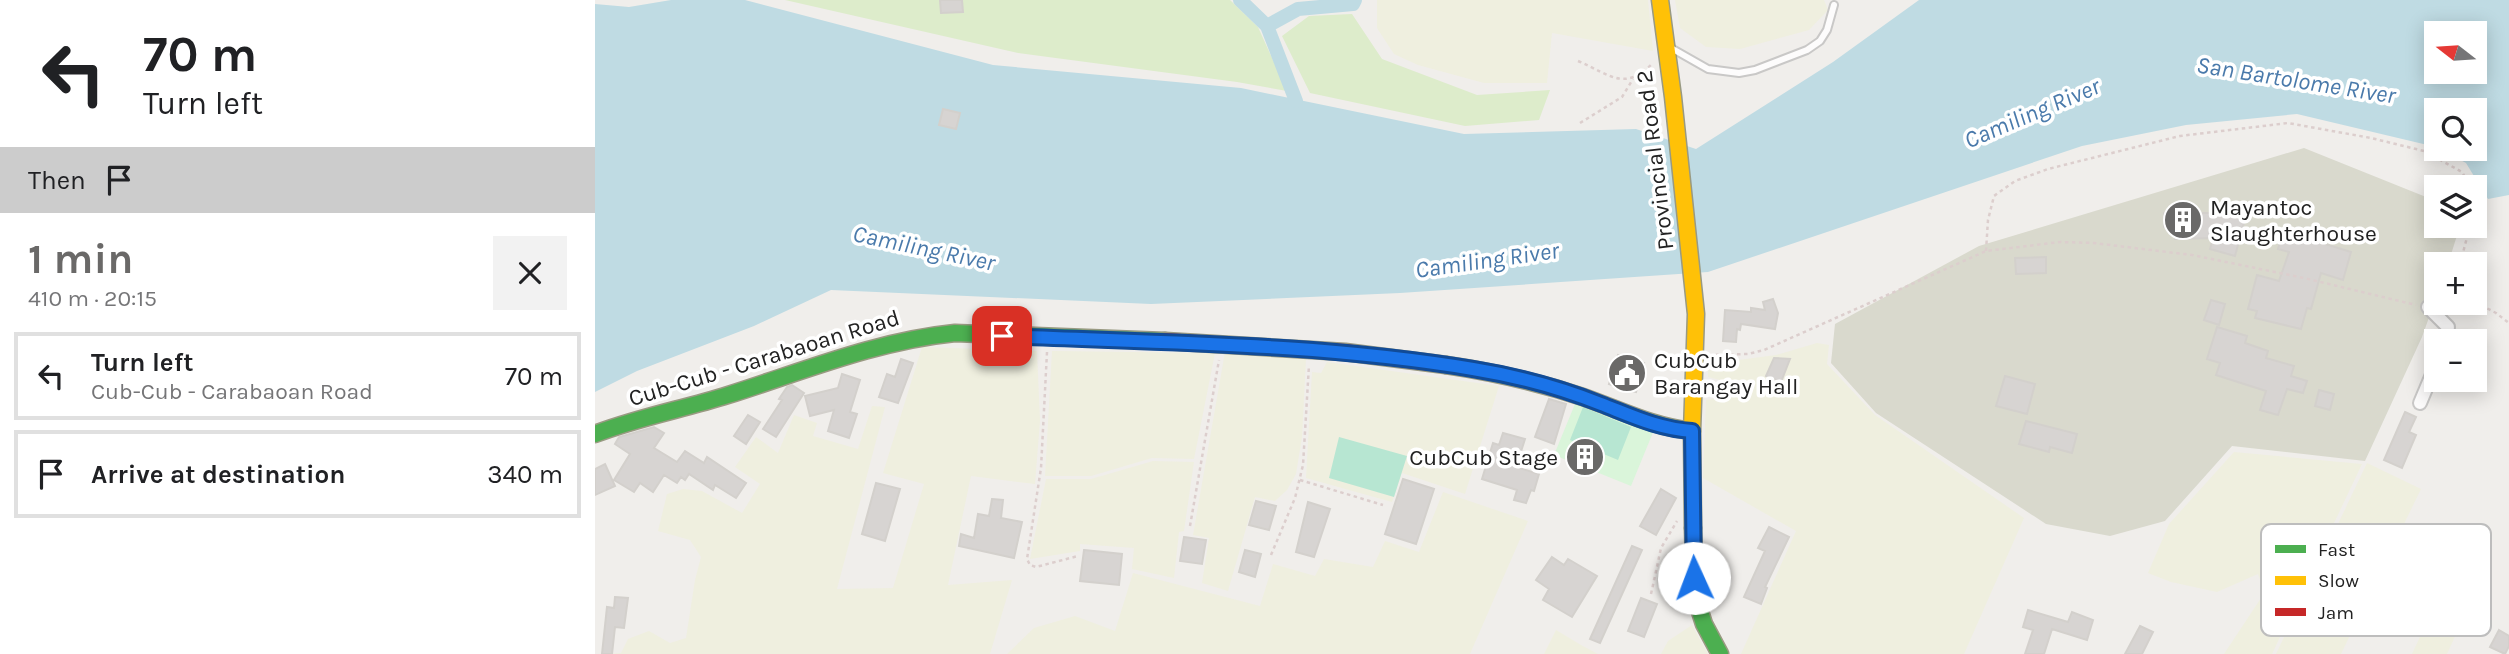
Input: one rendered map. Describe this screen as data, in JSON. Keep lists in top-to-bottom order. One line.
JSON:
{"streets":{"street":["Provincial Road 2","Cub-Cub - Carabaoan Road"]},"crossings":[["Provincial Road 2","Cub-Cub - Carabaoan Road"]],"water":["San Bartolome River","Camiling River"],"places":{"building":["Mayantoc Slaughterhouse","CubCub Stage"],"public building":["CubCub Barangay Hall"]},"legend":["Fast","Slow","Jam"],"north":"left","page":{"turn":["70 m","Turn left"],"map_buttons":["+","−"],"then":"Then","heading":["1 min","410 m · 20:15"],"list":[{"name":"Turn left","note":"Cub-Cub - Carabaoan Road","value":"70 m"},{"name":"Arrive at destination","value":"340 m"}]}}
